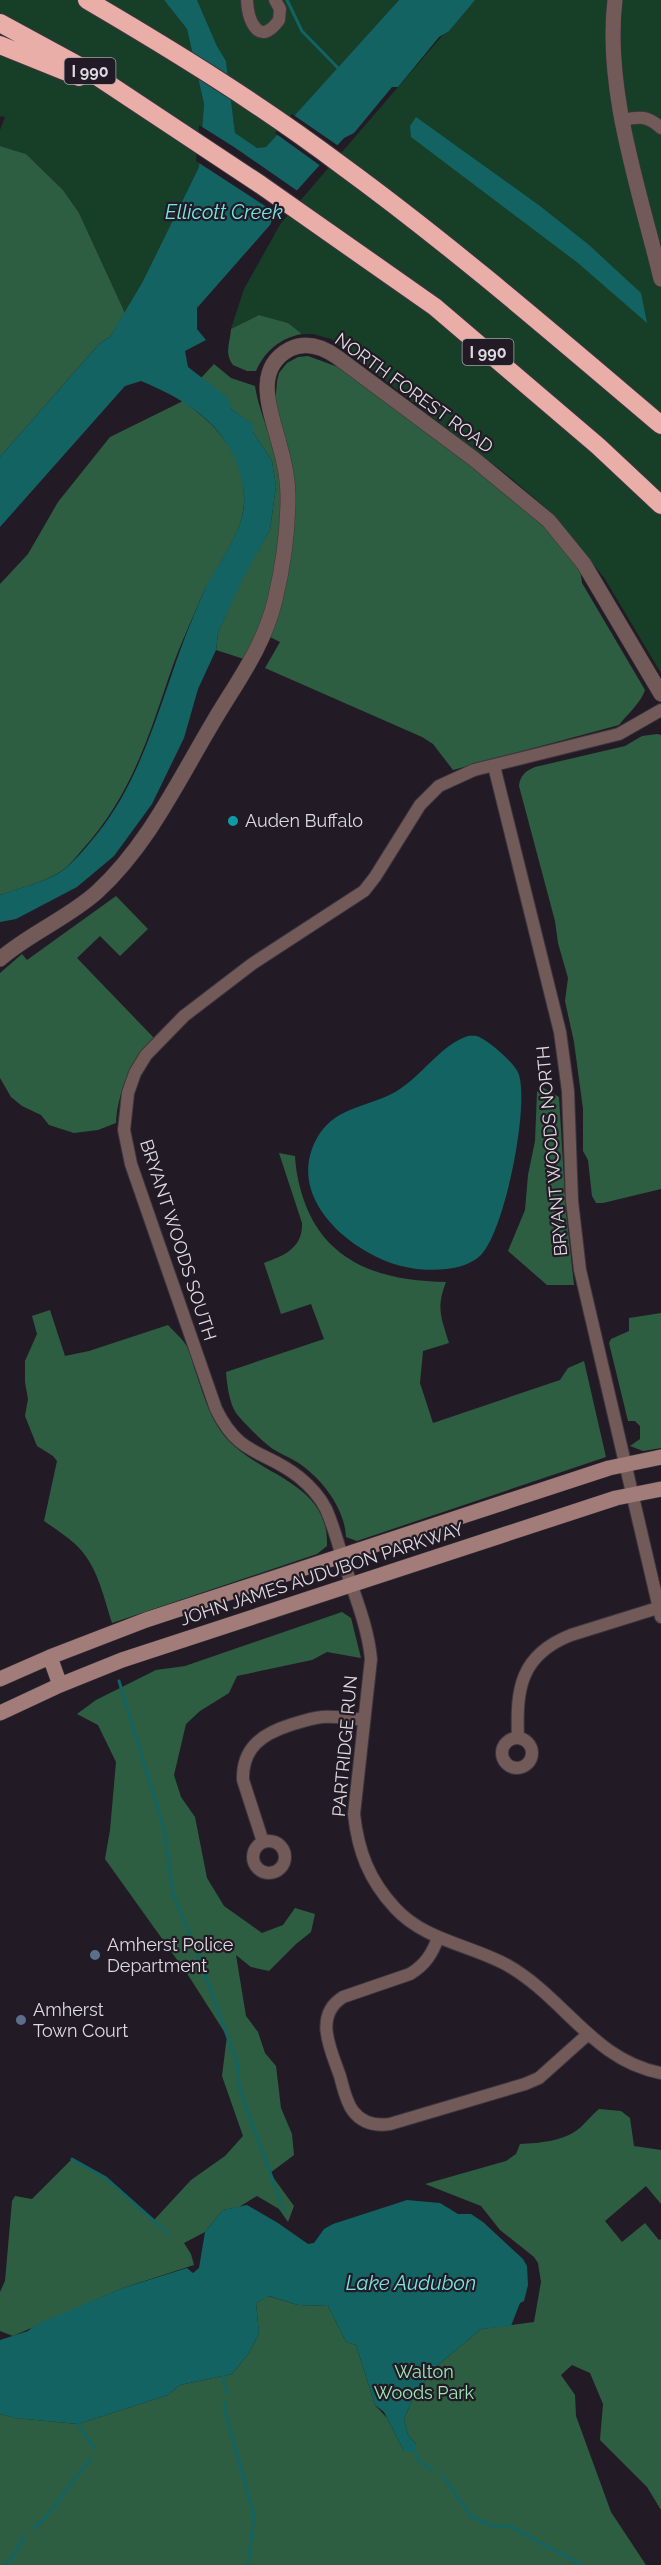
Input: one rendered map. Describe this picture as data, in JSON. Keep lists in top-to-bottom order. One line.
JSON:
{"streets":{"highway":["I 990"],"main road":["JOHN JAMES AUDUBON PARKWAY"],"street":["NORTH FOREST ROAD","BRYANT WOODS NORTH","BRYANT WOODS SOUTH","PARTRIDGE RUN"]},"crossings":[["BRYANT WOODS NORTH","BRYANT WOODS SOUTH"],["BRYANT WOODS NORTH","JOHN JAMES AUDUBON PARKWAY"],["BRYANT WOODS SOUTH","JOHN JAMES AUDUBON PARKWAY"],["BRYANT WOODS SOUTH","PARTRIDGE RUN"],["JOHN JAMES AUDUBON PARKWAY","PARTRIDGE RUN"]],"water":["Ellicott Creek","Lake Audubon"],"parks":["Walton Woods Park"],"places":["Auden Buffalo","Amherst Police Department","Amherst Town Court"]}
